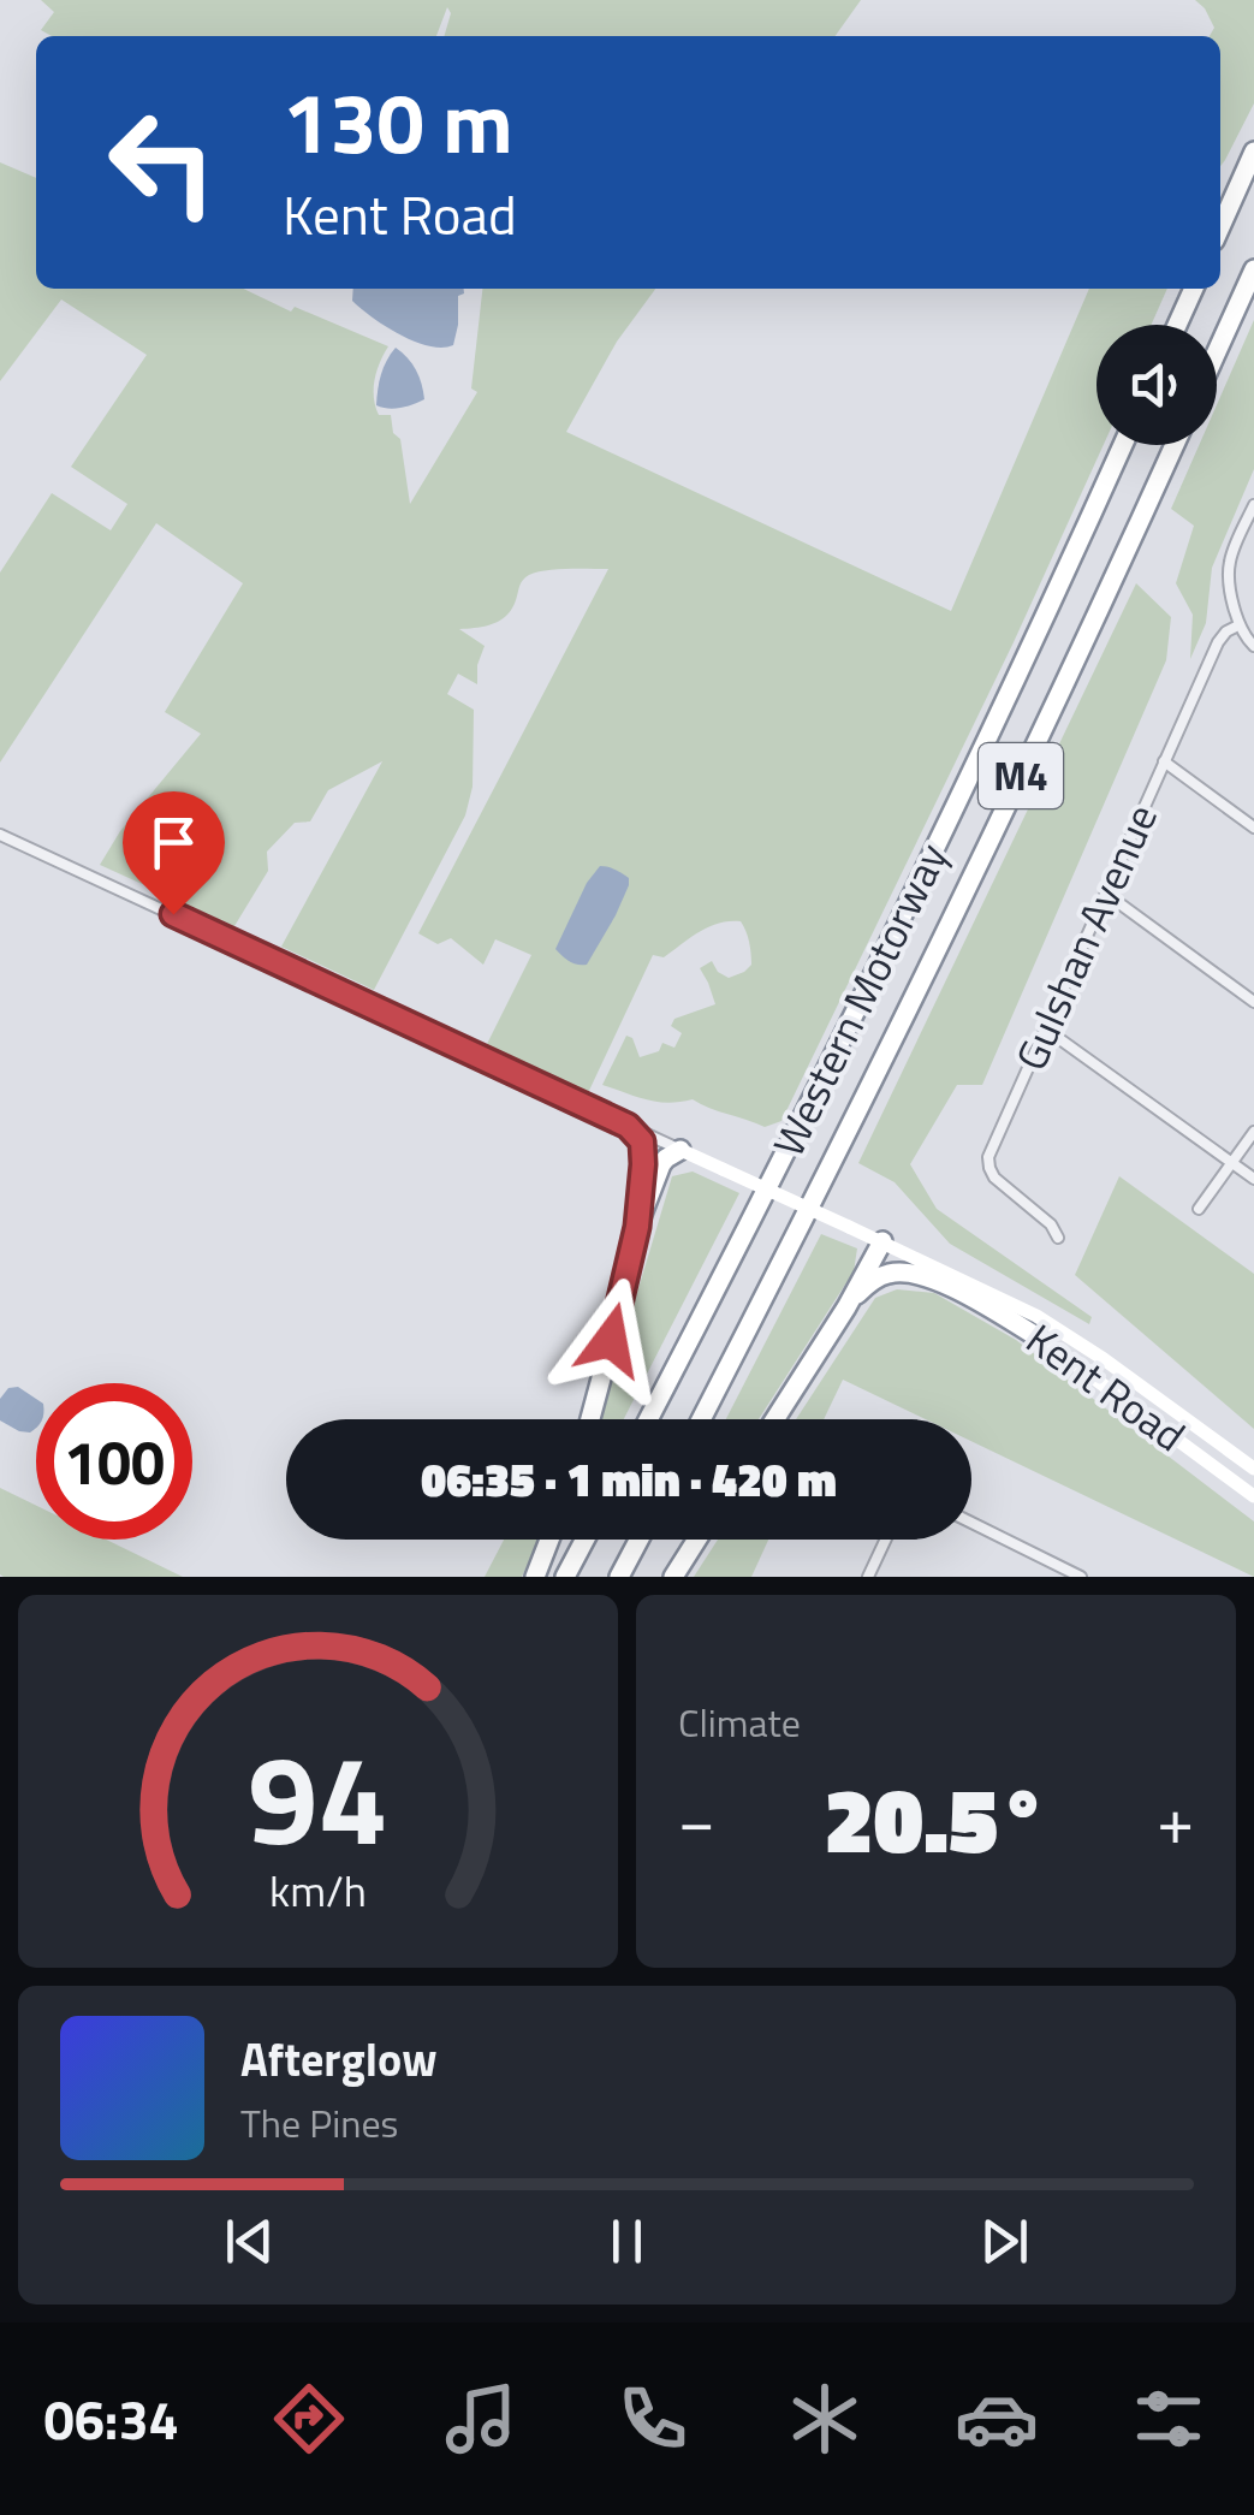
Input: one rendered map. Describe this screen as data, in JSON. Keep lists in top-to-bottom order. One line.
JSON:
{"streets":{"highway":["M4","Western Motorway"],"main road":["Kent Road"],"street":["Gulshan Avenue"]},"page":{"turn":["130 m","Kent Road"],"limit":"100","trip":"06:35 · 1 min · 420 m","tile":"Climate","heat":["−","20.5°","+"],"song":["Afterglow","The Pines"],"tabs":"06:34","gauge":["94","km/h"]}}
